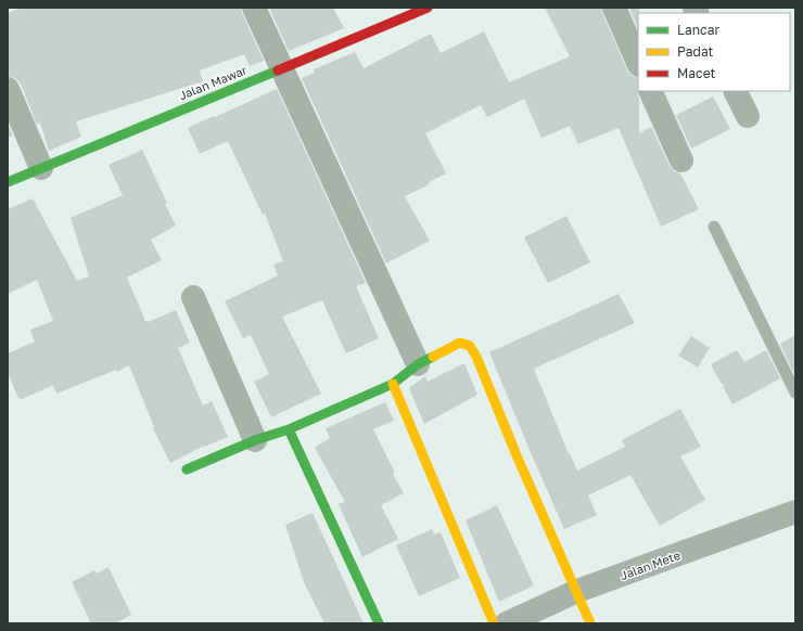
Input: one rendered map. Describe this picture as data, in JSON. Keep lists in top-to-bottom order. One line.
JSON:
{"streets":{"street":["Jalan Mawar","Jalan Mete"]},"legend":["Lancar","Padat","Macet"]}
